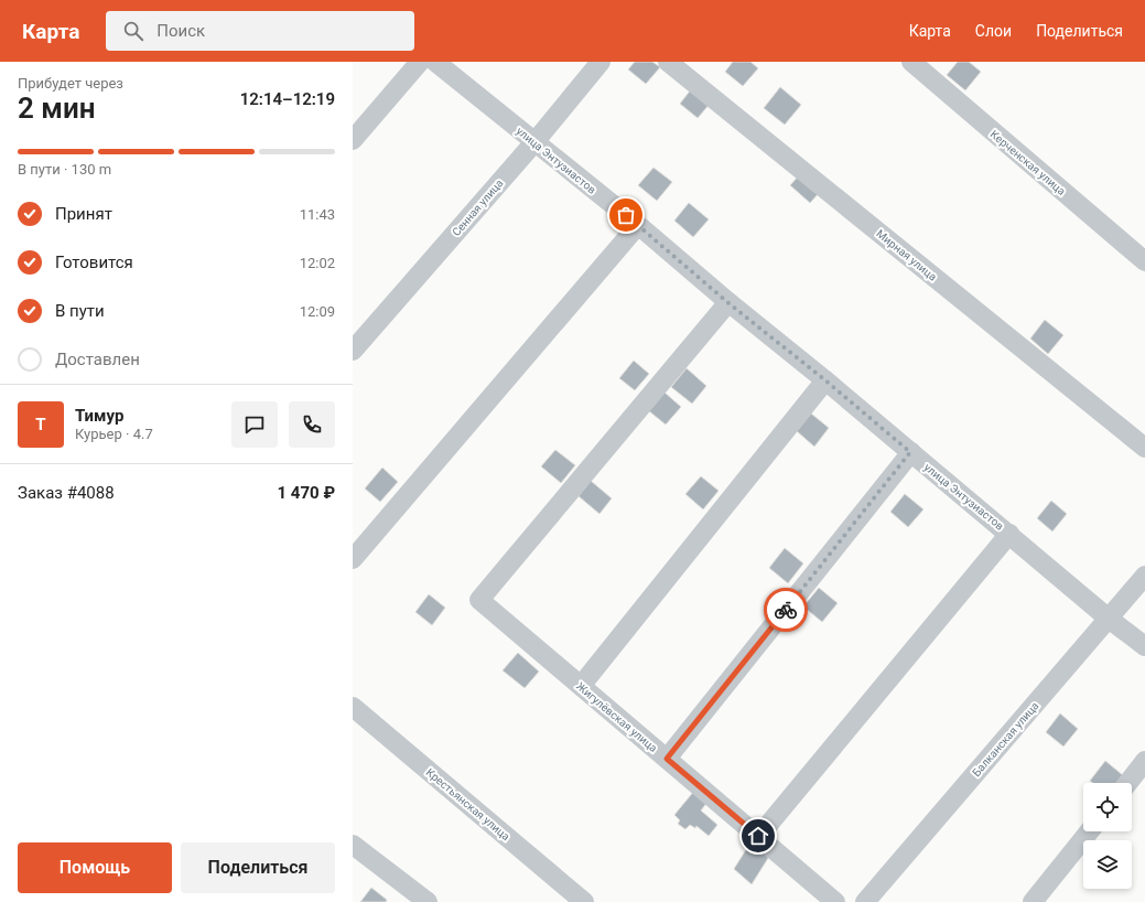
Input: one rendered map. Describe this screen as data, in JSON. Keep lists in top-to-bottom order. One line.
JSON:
{"streets":{"street":["улица Энтузиастов","Керченская улица","Сенная улица","Мирная улица","Жигулёвская улица","Балканская улица","Крестьянская улица"]},"crossings":[["улица Энтузиастов","Сенная улица"],["улица Энтузиастов","Жигулёвская улица"],["улица Энтузиастов","Балканская улица"]],"page":{"header":"Карта","search":"Поиск","nav":["Карта","Слои","Поделиться"],"heading":["2 мин","Прибудет через","12:14–12:19"],"panel":["Тимур","Курьер · 4.7","Заказ #4088","1 470 ₽"],"bar":"В пути · 130 m","list":[["Принят","11:43"],["Готовится","12:02"],["В пути","12:09"],"Доставлен"],"round":"Т","buttons":["Помощь","Поделиться"]}}
